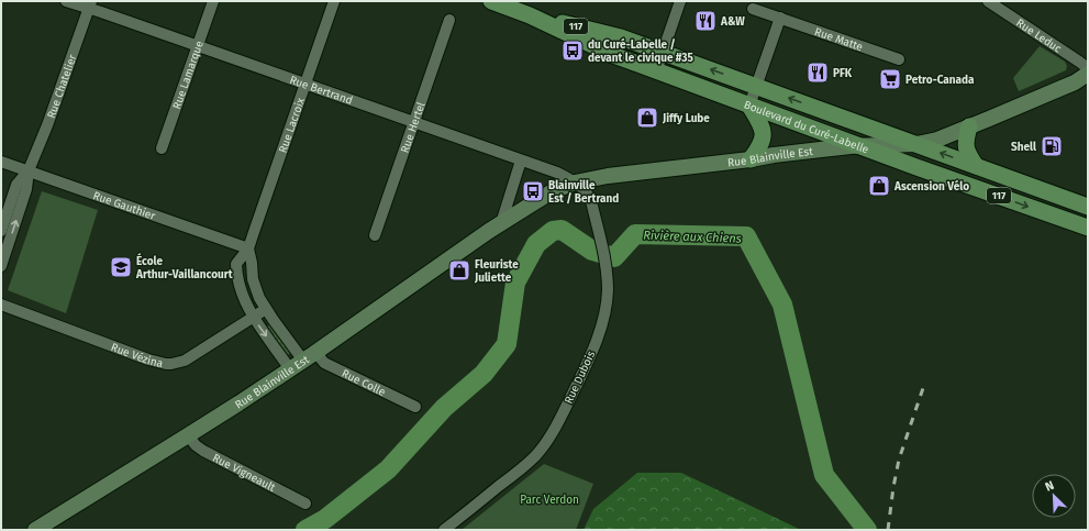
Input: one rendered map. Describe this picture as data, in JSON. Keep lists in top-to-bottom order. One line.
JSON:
{"streets":{"main road":["117","Boulevard du Curé-Labelle"],"street":["Rue Leduc","Rue Matte","Rue Lamarque","Rue Chatelier","Rue Bertrand","Rue Lacroix","Rue Hertel","Rue Blainville Est","Rue Gauthier","Rue Vézina","Rue Dubois","Rue Colle","Rue Vigneault"]},"crossings":[["Rue Leduc","Rue Blainville Est"],["Rue Lamarque","Rue Bertrand"],["Rue Chatelier","Rue Bertrand"],["Rue Chatelier","Rue Gauthier"],["Rue Bertrand","Rue Lacroix"],["Rue Bertrand","Rue Hertel"],["Rue Bertrand","Rue Blainville Est"],["Rue Bertrand","Rue Dubois"],["Rue Lacroix","Rue Blainville Est"],["Rue Lacroix","Rue Gauthier"],["Rue Lacroix","Rue Vézina"],["Rue Lacroix","Rue Colle"],["Boulevard du Curé-Labelle","Rue Blainville Est"],["Rue Blainville Est","Rue Dubois"],["Rue Blainville Est","Rue Colle"],["Rue Blainville Est","Rue Vigneault"]],"water":["Rivière aux Chiens"],"parks":["Parc Verdon"],"places":{"restaurant":["A&W","PFK"],"bus stop":["du Curé-Labelle / devant le civique #35","Blainville Est / Bertrand"],"supermarket":["Petro-Canada"],"shop":["Jiffy Lube","Ascension Vélo","Fleuriste Juliette"],"fuel station":["Shell"],"school or university":["École Arthur-Vaillancourt"]},"north":"top left"}
